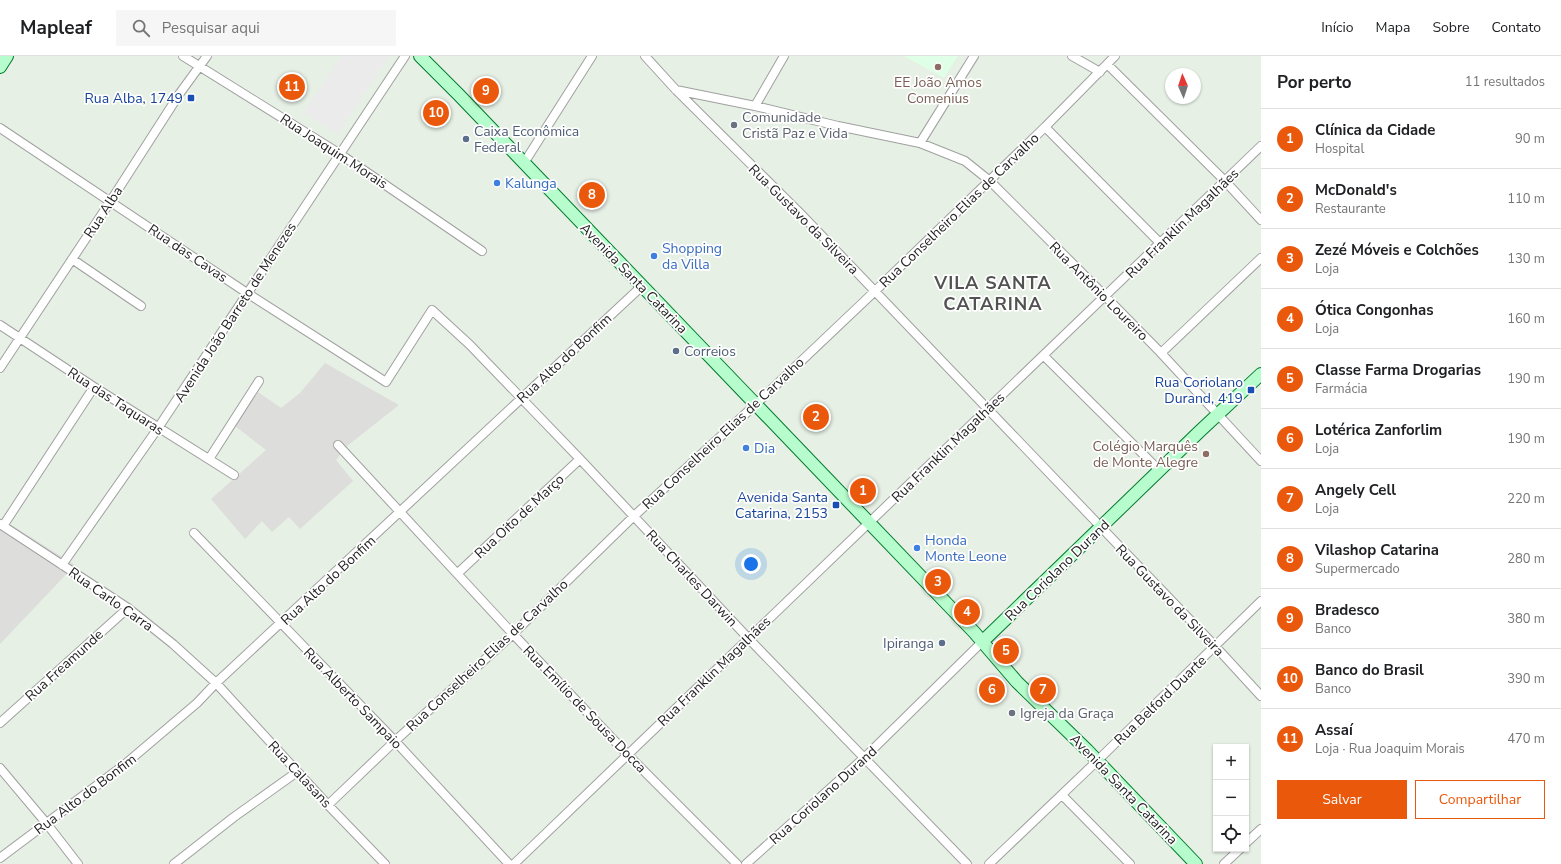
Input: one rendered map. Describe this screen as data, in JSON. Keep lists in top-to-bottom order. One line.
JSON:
{"streets":{"street":["Rua Joaquim Morais","Rua Conselheiro Elias de Carvalho","Rua Alba","Rua Gustavo da Silveira","Rua Franklin Magalhães","Rua das Cavas","Avenida Santa Catarina","Rua Antônio Loureiro","Avenida João Barreto de Menezes","Rua Alto do Bonfim","Rua das Taquaras","Rua Oito de Março","Rua Coriolano Durand","Rua Charles Darwin","Rua Carlo Carra","Rua Freamunde","Rua Alberto Sampaio","Rua Belford Duarte","Rua Emílio de Sousa Docca","Rua Calasans"]},"crossings":[["Rua Joaquim Morais","Rua Alba"],["Rua Joaquim Morais","Avenida João Barreto de Menezes"],["Rua Conselheiro Elias de Carvalho","Rua Gustavo da Silveira"],["Rua Conselheiro Elias de Carvalho","Avenida Santa Catarina"],["Rua Conselheiro Elias de Carvalho","Rua Antônio Loureiro"],["Rua Conselheiro Elias de Carvalho","Rua Charles Darwin"],["Rua Conselheiro Elias de Carvalho","Rua Alberto Sampaio"],["Rua Conselheiro Elias de Carvalho","Rua Emílio de Sousa Docca"],["Rua Conselheiro Elias de Carvalho","Rua Calasans"],["Rua Alba","Rua das Cavas"],["Rua Alba","Rua das Taquaras"],["Rua Gustavo da Silveira","Rua Franklin Magalhães"],["Rua Gustavo da Silveira","Rua Antônio Loureiro"],["Rua Gustavo da Silveira","Rua Coriolano Durand"],["Rua Gustavo da Silveira","Rua Belford Duarte"],["Rua Franklin Magalhães","Avenida Santa Catarina"],["Rua Franklin Magalhães","Rua Antônio Loureiro"],["Rua Franklin Magalhães","Rua Charles Darwin"],["Rua Franklin Magalhães","Rua Emílio de Sousa Docca"],["Rua das Cavas","Avenida João Barreto de Menezes"],["Rua das Cavas","Rua Charles Darwin"],["Avenida Santa Catarina","Rua Alto do Bonfim"],["Avenida Santa Catarina","Rua Coriolano Durand"],["Avenida Santa Catarina","Rua Belford Duarte"],["Rua Antônio Loureiro","Rua Coriolano Durand"],["Avenida João Barreto de Menezes","Rua das Taquaras"],["Avenida João Barreto de Menezes","Rua Carlo Carra"],["Rua Alto do Bonfim","Rua Charles Darwin"],["Rua Alto do Bonfim","Rua Carlo Carra"],["Rua Alto do Bonfim","Rua Alberto Sampaio"],["Rua Alto do Bonfim","Rua Emílio de Sousa Docca"],["Rua Alto do Bonfim","Rua Calasans"],["Rua Oito de Março","Rua Charles Darwin"],["Rua Oito de Março","Rua Emílio de Sousa Docca"],["Rua Coriolano Durand","Rua Charles Darwin"],["Rua Carlo Carra","Rua Freamunde"],["Rua Carlo Carra","Rua Calasans"]],"districts":["VILA SANTA CATARINA"],"places":{"other":["EE João Amos Comenius","Comunidade Cristã Paz e Vida","Caixa Econômica Federal","Kalunga","Shopping da Villa","Correios","Dia","Colégio Marquês de Monte Alegre","Honda Monte Leone","Ipiranga","Igreja da Graça"],"transit":["Rua Alba, 1749","Rua Coriolano Durand, 419","Avenida Santa Catarina, 2153"]},"north":"top","page":{"header":"Mapleaf","search":"Pesquisar aqui","nav":["Início","Mapa","Sobre","Contato"],"heading":["Por perto","11 resultados"],"pins":["11","9","10","8","2","1","3","4","5","6","7"],"list":[{"mark":"1","name":"Clínica da Cidade","note":"Hospital","value":"90 m"},{"mark":"2","name":"McDonald's","note":"Restaurante","value":"110 m"},{"mark":"3","name":"Zezé Móveis e Colchões","note":"Loja","value":"130 m"},{"mark":"4","name":"Ótica Congonhas","note":"Loja","value":"160 m"},{"mark":"5","name":"Classe Farma Drogarias","note":"Farmácia","value":"190 m"},{"mark":"6","name":"Lotérica Zanforlim","note":"Loja","value":"190 m"},{"mark":"7","name":"Angely Cell","note":"Loja","value":"220 m"},{"mark":"8","name":"Vilashop Catarina","note":"Supermercado","value":"280 m"},{"mark":"9","name":"Bradesco","note":"Banco","value":"380 m"},{"mark":"10","name":"Banco do Brasil","note":"Banco","value":"390 m"},{"mark":"11","name":"Assaí","note":"Loja · Rua Joaquim Morais","value":"470 m"}],"map_buttons":["+","−"],"buttons":["Salvar","Compartilhar"]}}
